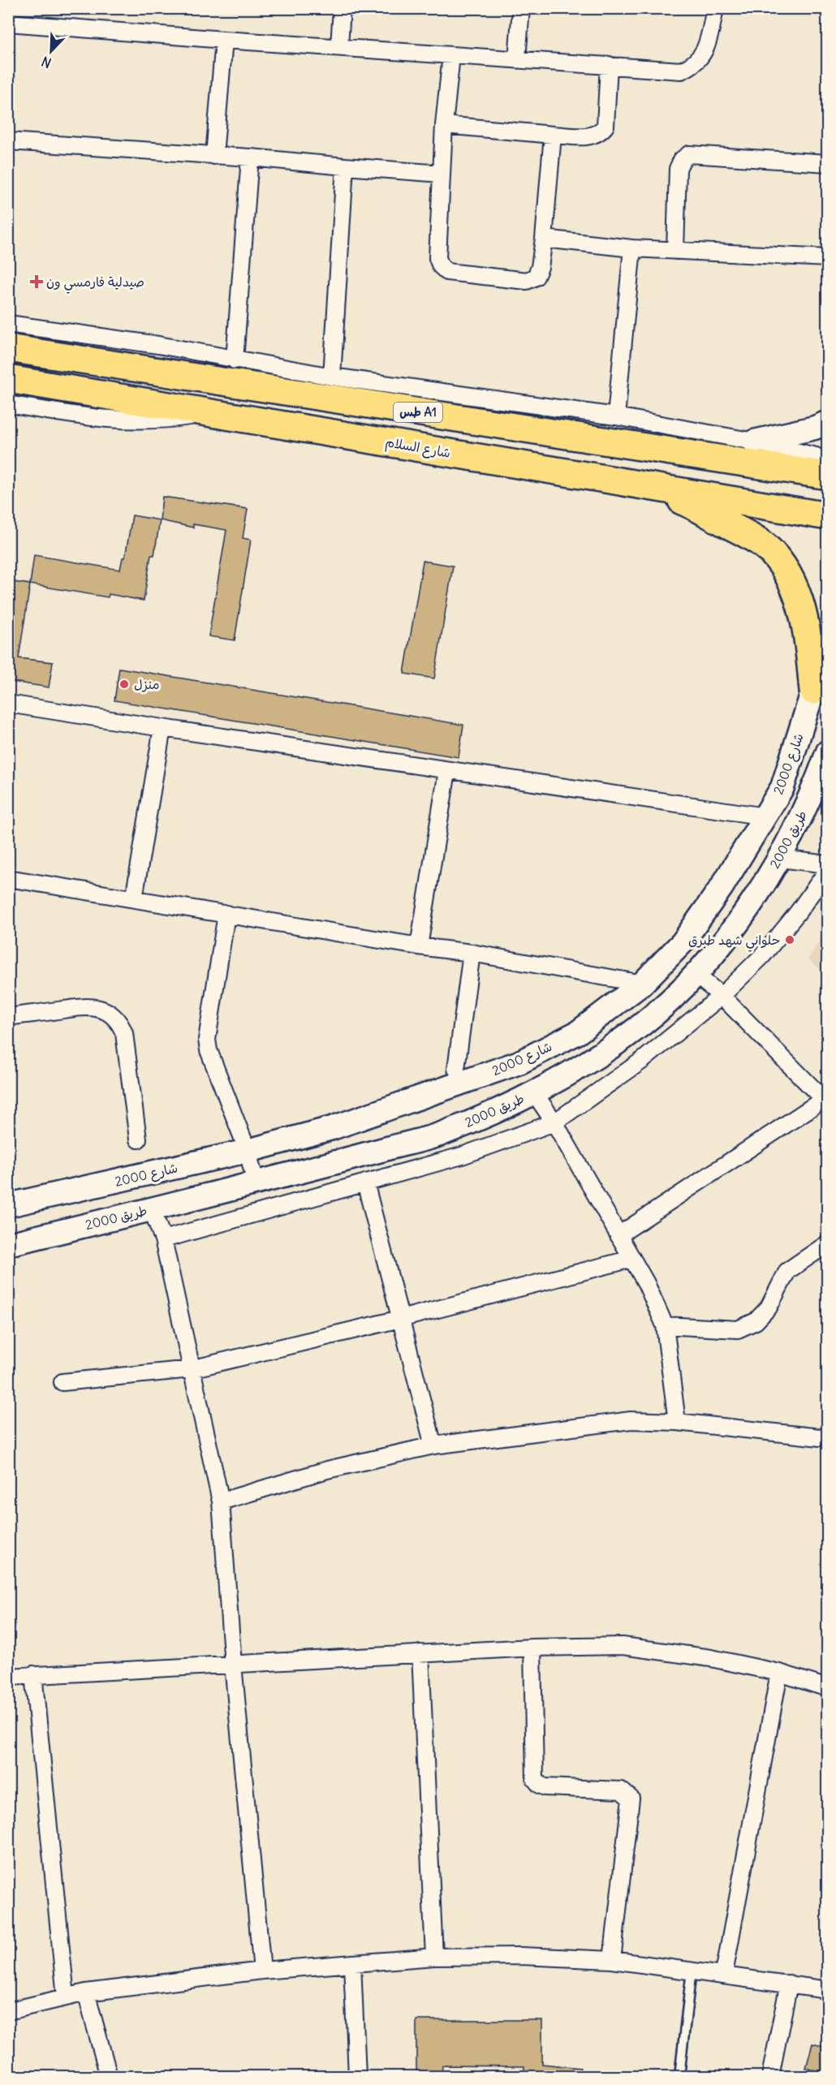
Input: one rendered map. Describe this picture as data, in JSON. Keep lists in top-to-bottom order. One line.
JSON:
{"streets":{"highway":["طس A1","شارع السلام"],"street":["شارع 2000","طريق 2000"]},"places":{"health":["صيدلية فارمسي ون"],"other":["منزل","حلواني شهد طبرق"]},"north":"bottom left"}
